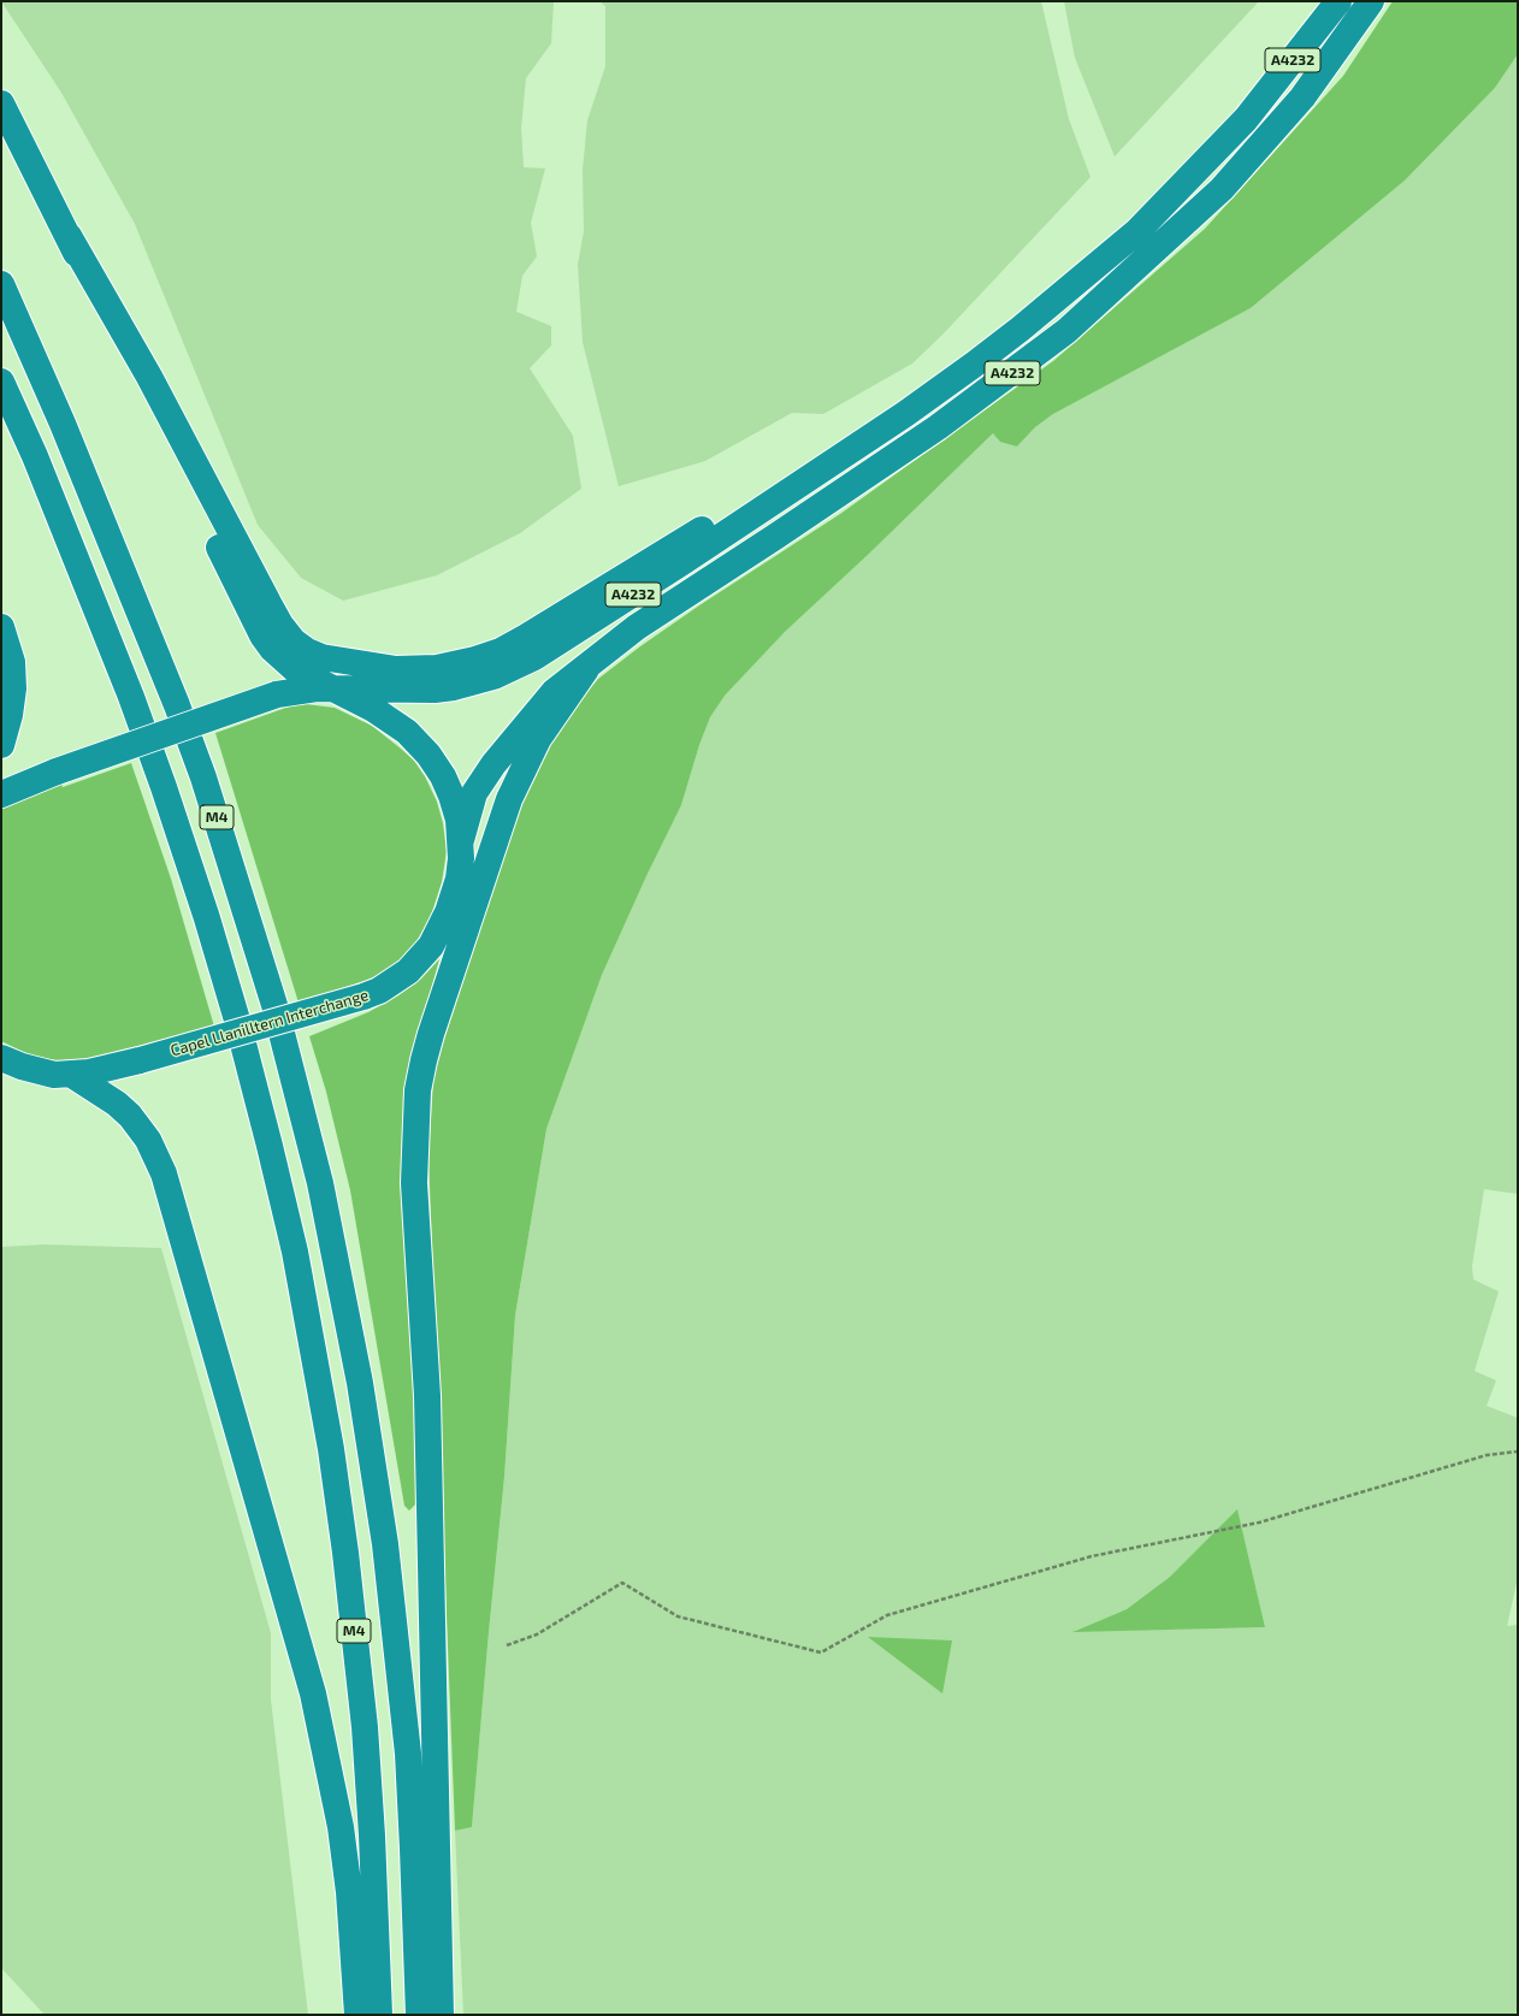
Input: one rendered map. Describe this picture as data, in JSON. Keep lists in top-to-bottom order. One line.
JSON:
{"streets":{"highway":["A4232","M4","Capel Llanilltern Interchange"]},"crossings":[["A4232","Capel Llanilltern Interchange"]]}
